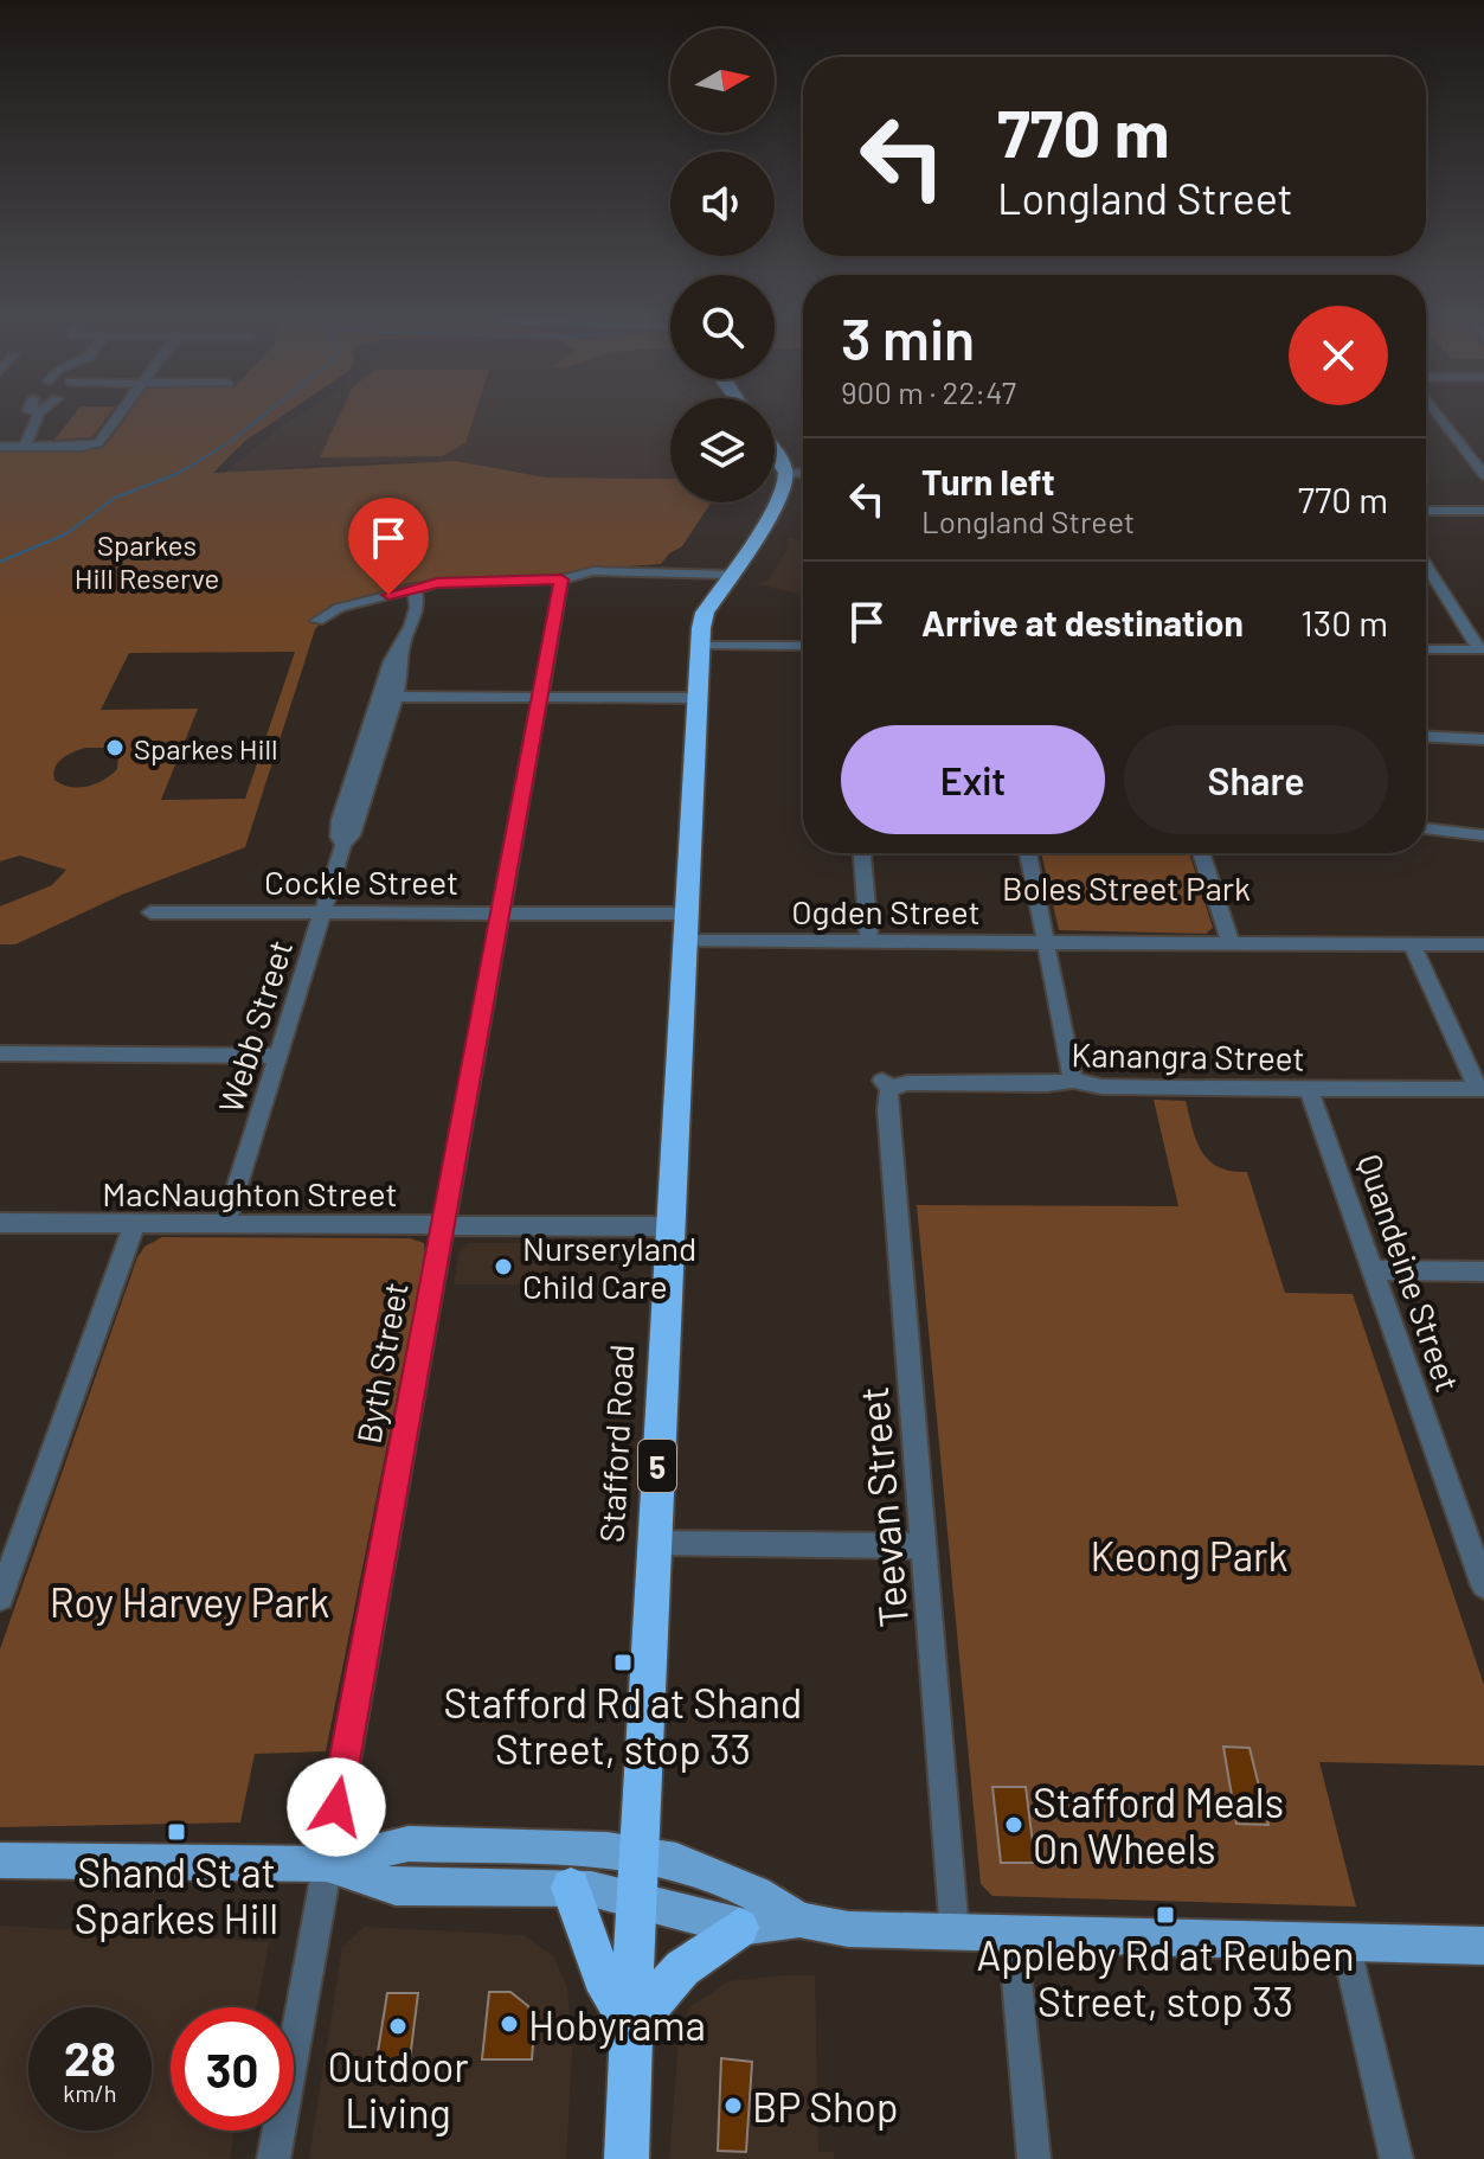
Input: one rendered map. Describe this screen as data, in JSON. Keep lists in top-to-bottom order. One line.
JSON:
{"streets":{"highway":["Stafford Road","5"],"street":["Cockle Street","Ogden Street","Webb Street","Kanangra Street","MacNaughton Street","Quandeine Street","Byth Street","Teevan Street"]},"crossings":[["Cockle Street","Webb Street"],["Cockle Street","Byth Street"],["Cockle Street","Stafford Road"],["Ogden Street","Stafford Road"],["Webb Street","MacNaughton Street"],["Kanangra Street","Quandeine Street"],["Kanangra Street","Teevan Street"],["MacNaughton Street","Byth Street"],["MacNaughton Street","Stafford Road"]],"parks":["Sparkes Hill Reserve","Boles Street Park","Keong Park","Roy Harvey Park"],"places":{"other":["Sparkes Hill","Nurseryland Child Care","Stafford Meals On Wheels","Hobyrama","Outdoor Living","BP Shop"],"transit":["Stafford Rd at Shand Street, stop 33","Shand St at Sparkes Hill","Appleby Rd at Reuben Street, stop 33"]},"north":"right","page":{"turn":["770 m","Longland Street"],"heading":["3 min","900 m · 22:47"],"list":[{"name":"Turn left","note":"Longland Street","value":"770 m"},{"name":"Arrive at destination","value":"130 m"}],"buttons":["Exit","Share"],"speed":"28 km/h","limit":"30"}}
